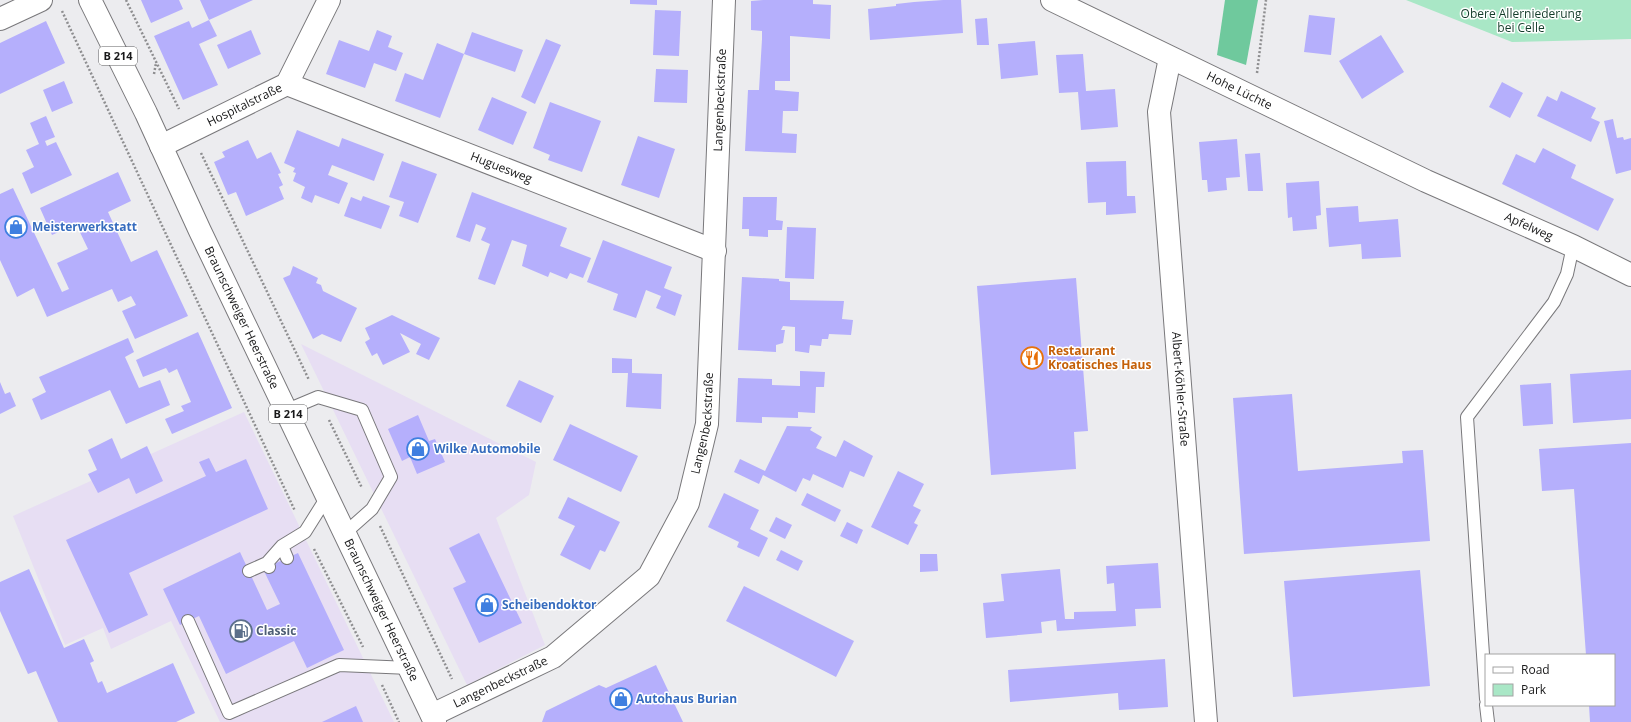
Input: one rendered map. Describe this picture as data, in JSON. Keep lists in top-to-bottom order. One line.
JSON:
{"streets":{"street":["B 214","Hohe Lüchte","Langenbeckstraße","Hospitalstraße","Huguesweg","Apfelweg","Braunschweiger Heerstraße","Albert-Köhler-Straße"]},"crossings":[["Hohe Lüchte","Apfelweg"],["Hohe Lüchte","Albert-Köhler-Straße"],["Langenbeckstraße","Huguesweg"],["Langenbeckstraße","Braunschweiger Heerstraße"],["Hospitalstraße","Huguesweg"],["Hospitalstraße","Braunschweiger Heerstraße"]],"parks":["Obere Allerniederung bei Celle"],"places":{"shop":["Meisterwerkstatt","Wilke Automobile","Scheibendoktor","Autohaus Burian"],"restaurant":["Restaurant Kroatisches Haus"],"fuel station":["Classic"]},"legend":["Road","Park"]}
